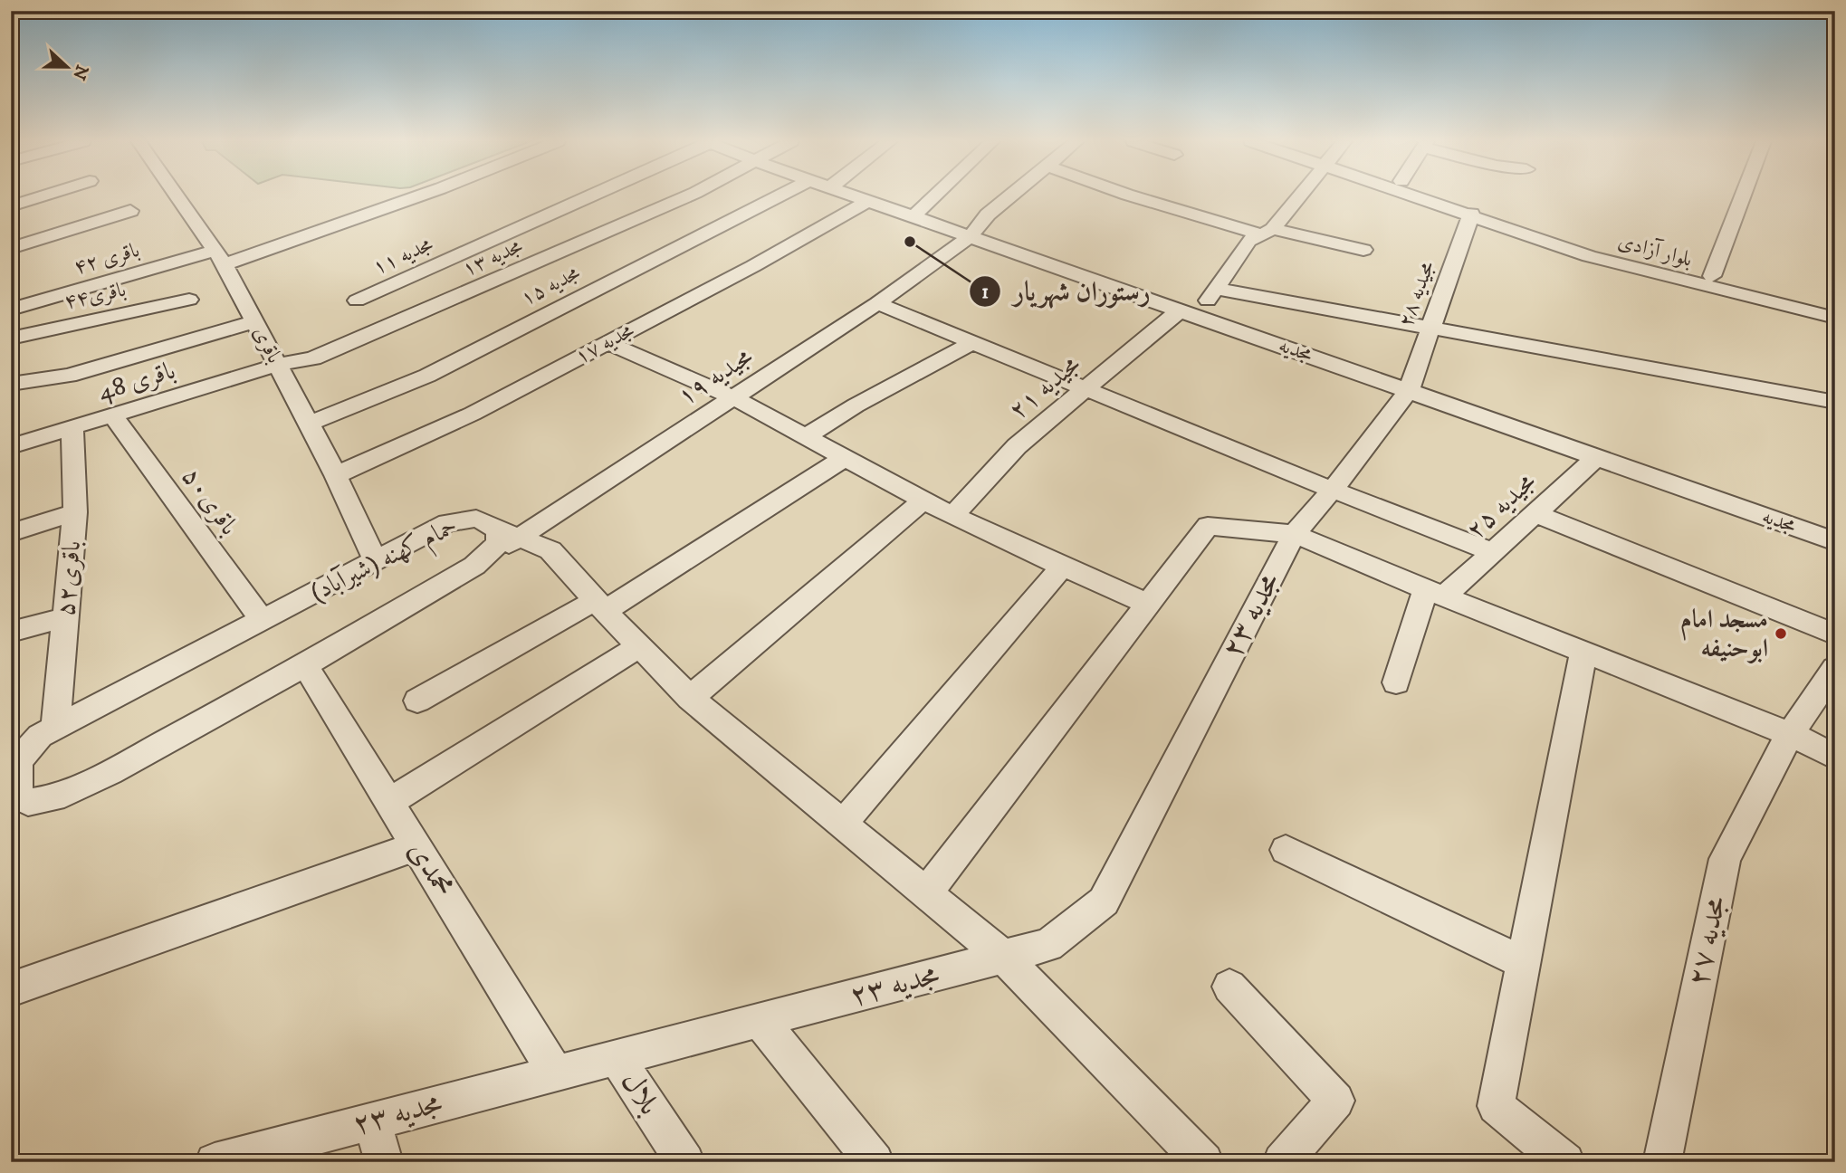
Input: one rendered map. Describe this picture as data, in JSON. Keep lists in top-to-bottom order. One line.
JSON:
{"streets":{"street":["بلوار آزادی","مجدیه ۱۱","مجدیه ۱۳","باقری ۴۲","مجدیه ۱۵","مجیدیه ۲۸","باقری۴۴","مجدیه ۱۷","باقری","مجدیه","مجیدیه ۱۹","باقری 48","مجیدیه ۲۱","باقری۵۰","مجیدیه ۲۵","حمام کهنه (شیرآباد)","باقری۵۲","مجدیه ۲۳","محمدی","مجدیه ۲۷","بلال"]},"crossings":[["بلوار آزادی","مجیدیه ۲۸"],["مجدیه ۱۳","باقری"],["مجدیه ۱۳","باقری 48"],["باقری ۴۲","باقری"],["مجدیه ۱۵","باقری"],["مجیدیه ۲۸","مجدیه"],["مجیدیه ۲۸","مجدیه ۲۳"],["مجدیه ۱۷","باقری"],["مجدیه ۱۷","مجدیه"],["باقری","باقری 48"],["باقری","حمام کهنه (شیرآباد)"],["مجدیه","مجیدیه ۱۹"],["مجدیه","مجیدیه ۲۱"],["مجدیه","مجیدیه ۲۵"],["مجیدیه ۱۹","حمام کهنه (شیرآباد)"],["باقری 48","باقری۵۰"],["باقری 48","باقری۵۲"],["باقری۵۰","حمام کهنه (شیرآباد)"],["حمام کهنه (شیرآباد)","باقری۵۲"],["حمام کهنه (شیرآباد)","محمدی"],["مجدیه ۲۳","محمدی"],["مجدیه ۲۳","بلال"]],"places":["رستوران شهریار","مسجد امام ابوحنیفه"],"north":"right"}
